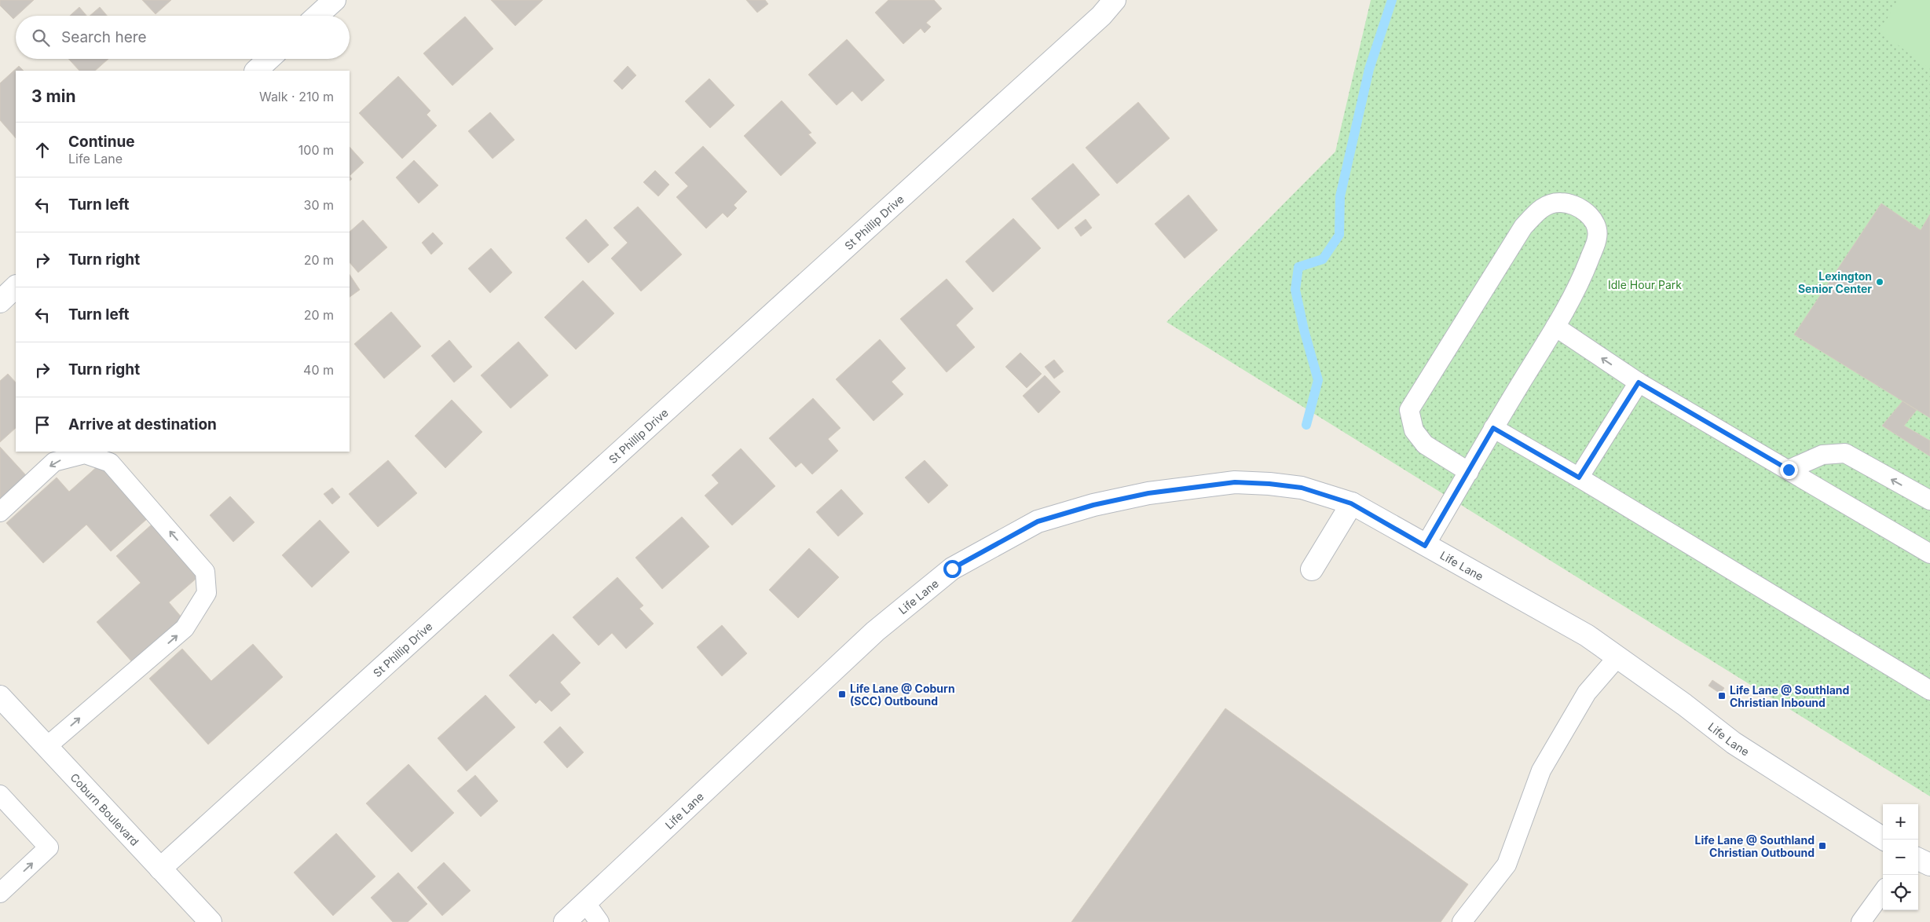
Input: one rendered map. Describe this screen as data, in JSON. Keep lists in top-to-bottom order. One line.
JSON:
{"streets":{"street":["St Phillip Drive","Life Lane","Coburn Boulevard"]},"crossings":[["St Phillip Drive","Coburn Boulevard"]],"parks":["Idle Hour Park"],"places":{"other":["Lexington Senior Center"],"transit":["Life Lane @ Coburn (SCC) Outbound","Life Lane @ Southland Christian Inbound","Life Lane @ Southland Christian Outbound"]},"page":{"search":"Search here","heading":["3 min","Walk · 210 m"],"list":[["Continue","Life Lane","100 m"],["Turn left","30 m"],["Turn right","20 m"],["Turn left","20 m"],["Turn right","40 m"],"Arrive at destination"],"map_buttons":["+","−"]}}
